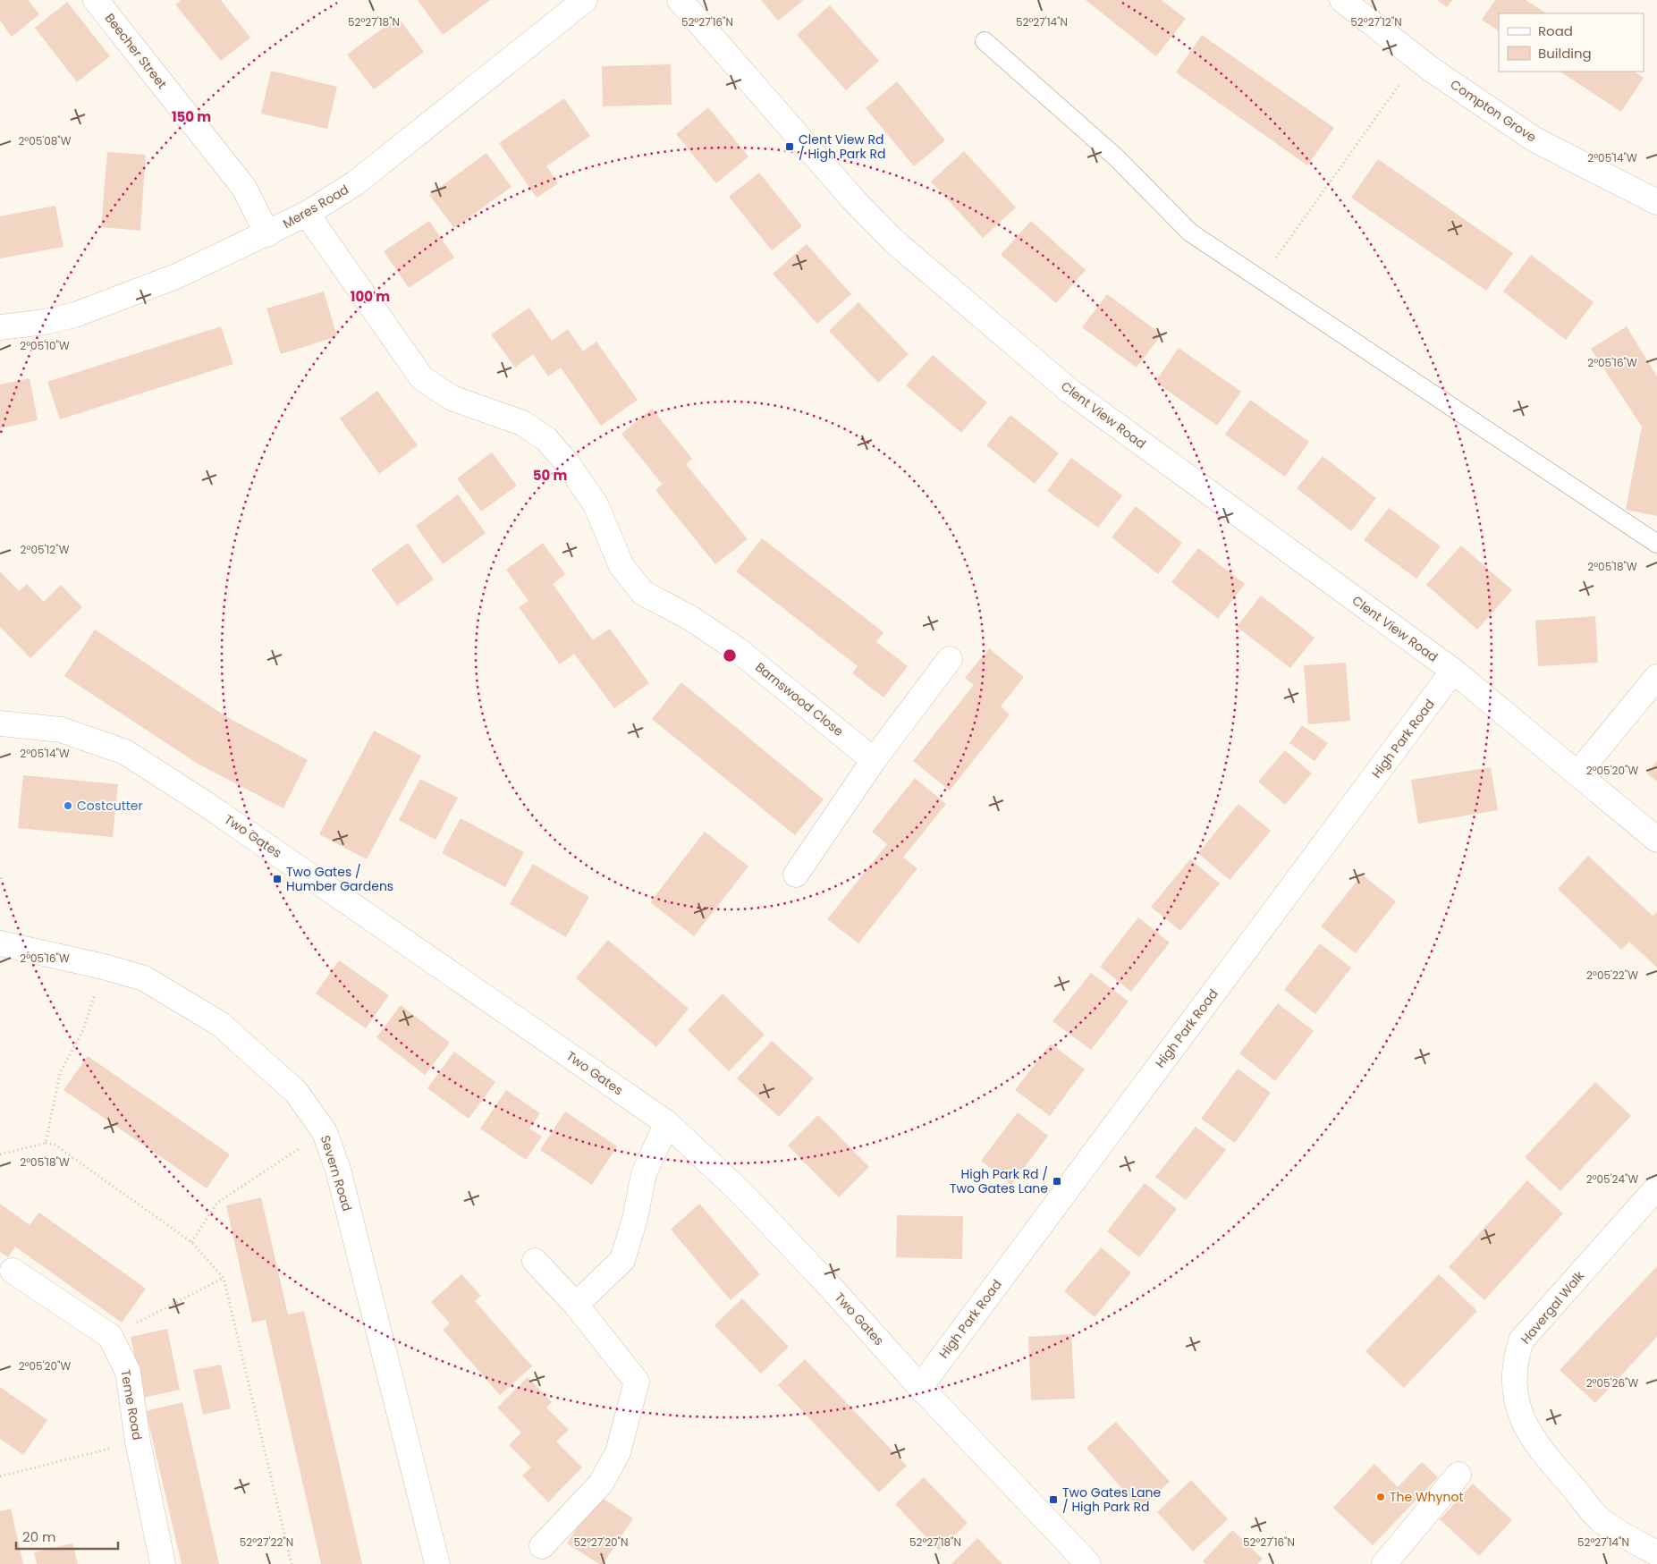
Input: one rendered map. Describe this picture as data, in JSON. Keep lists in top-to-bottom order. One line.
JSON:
{"streets":{"street":["Beecher Street","Compton Grove","Meres Road","Clent View Road","Barnswood Close","High Park Road","Two Gates","Severn Road","Havergal Walk","Teme Road"]},"crossings":[["Beecher Street","Meres Road"],["Meres Road","Barnswood Close"],["Clent View Road","High Park Road"],["High Park Road","Two Gates"]],"places":{"transit":["Clent View Rd / High Park Rd","Two Gates / Humber Gardens","High Park Rd / Two Gates Lane","Two Gates Lane / High Park Rd"],"other":["Costcutter","The Whynot"]},"legend":["Road","Building"],"scale_bar":"20 m","coordinates":["52°27'18\"N","52°27'16\"N","52°27'14\"N","52°27'12\"N","2°05'08\"W","2°05'14\"W","2°05'10\"W","2°05'16\"W","2°05'12\"W","2°05'18\"W","2°05'20\"W","2°05'22\"W","2°05'24\"W","2°05'26\"W","52°27'22\"N","52°27'20\"N"],"rings":["150 m","100 m","50 m"]}
